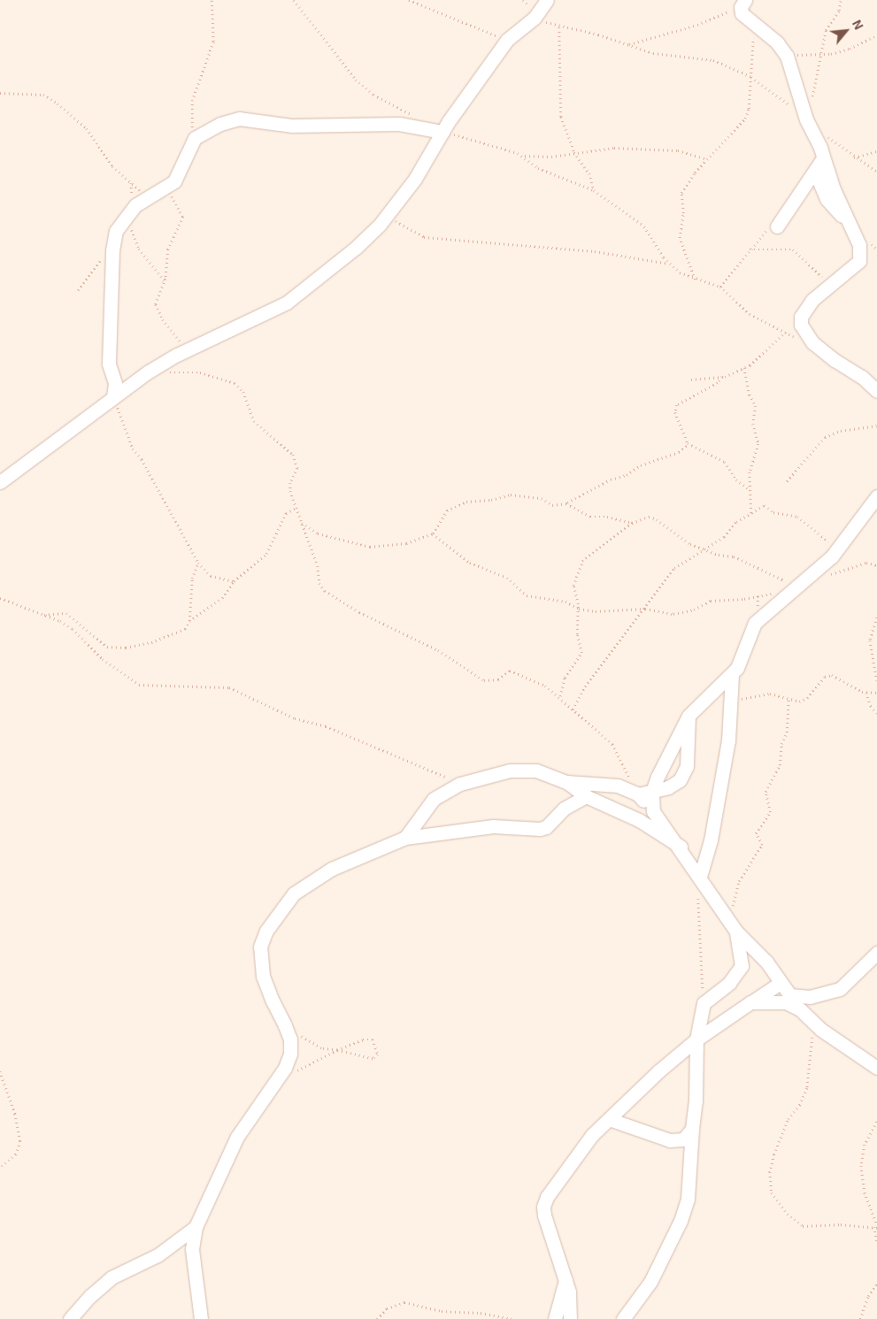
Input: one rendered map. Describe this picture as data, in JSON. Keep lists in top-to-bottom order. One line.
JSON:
{"north":"top right"}
